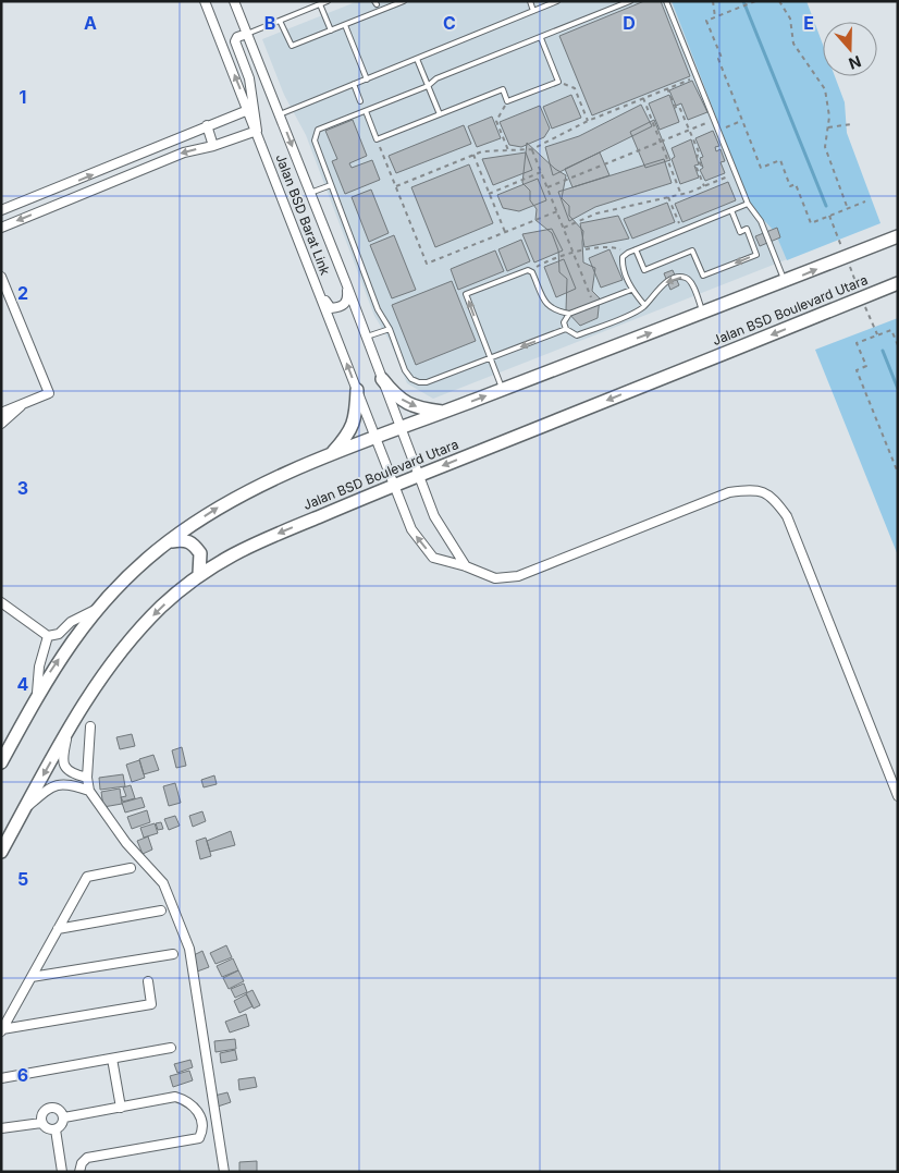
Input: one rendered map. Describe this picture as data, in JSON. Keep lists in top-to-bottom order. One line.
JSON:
{"streets":{"main road":["Jalan BSD Boulevard Utara"],"street":["Jalan BSD Barat Link"]},"crossings":[["Jalan BSD Barat Link","Jalan BSD Boulevard Utara"]],"north":"bottom","grid":{"columns":["A","B","C","D","E"],"rows":["1","2","3","4","5","6"]}}
